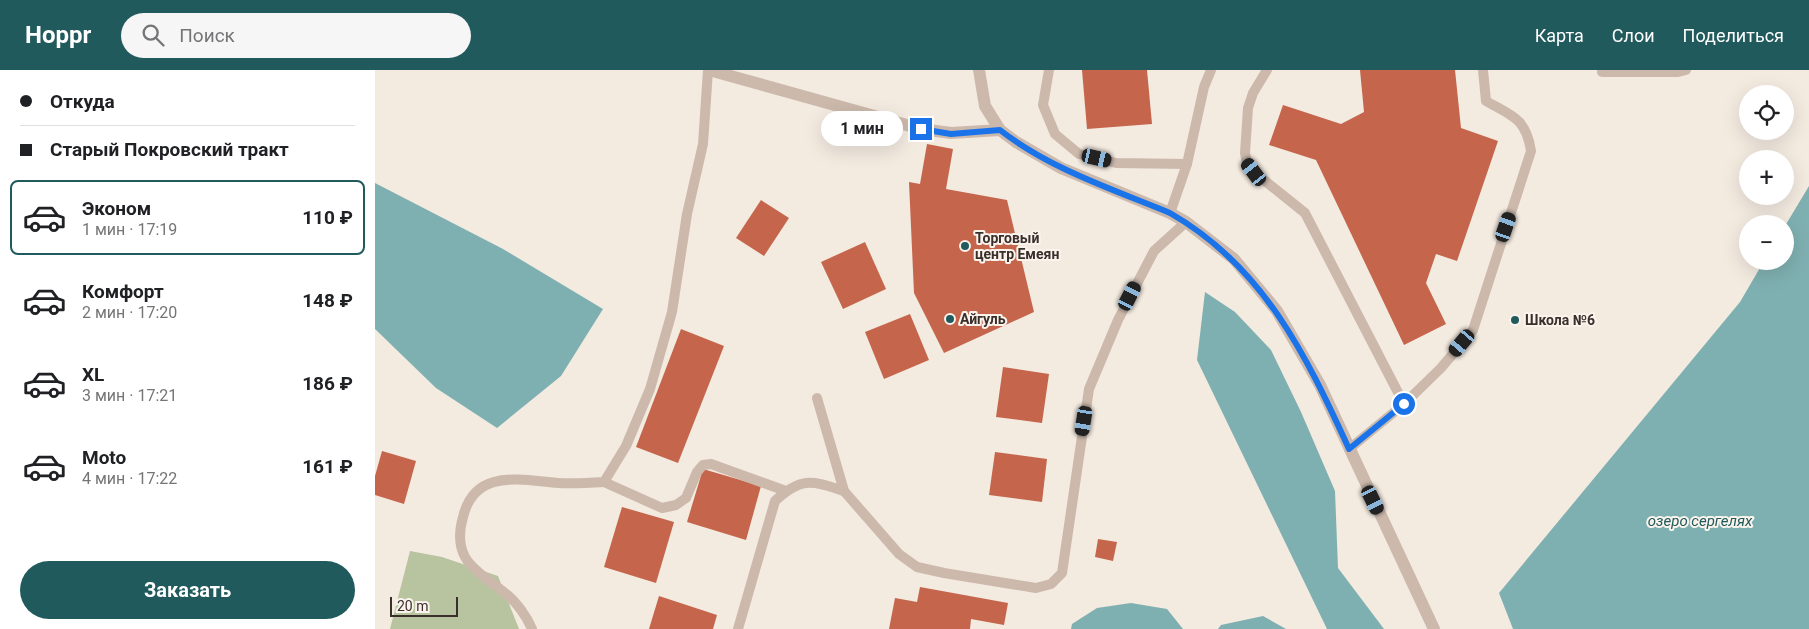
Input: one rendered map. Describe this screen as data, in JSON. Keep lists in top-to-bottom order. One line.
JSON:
{"water":["озеро сергелях"],"places":["Торговый центр Емеян","Айгуль","Школа №6"],"scale_bar":"20 m","page":{"header":"Hoppr","search":"Поиск","nav":["Карта","Слои","Поделиться"],"banner":["Откуда","Старый Покровский тракт"],"map_buttons":["+","−"],"bubble":"1 мин","list":[{"name":"Эконом","note":"1 мин · 17:19","value":"110 ₽"},{"name":"Комфорт","note":"2 мин · 17:20","value":"148 ₽"},{"name":"XL","note":"3 мин · 17:21","value":"186 ₽"},{"name":"Moto","note":"4 мин · 17:22","value":"161 ₽"}],"buttons":"Заказать","scale":"20 m"}}
